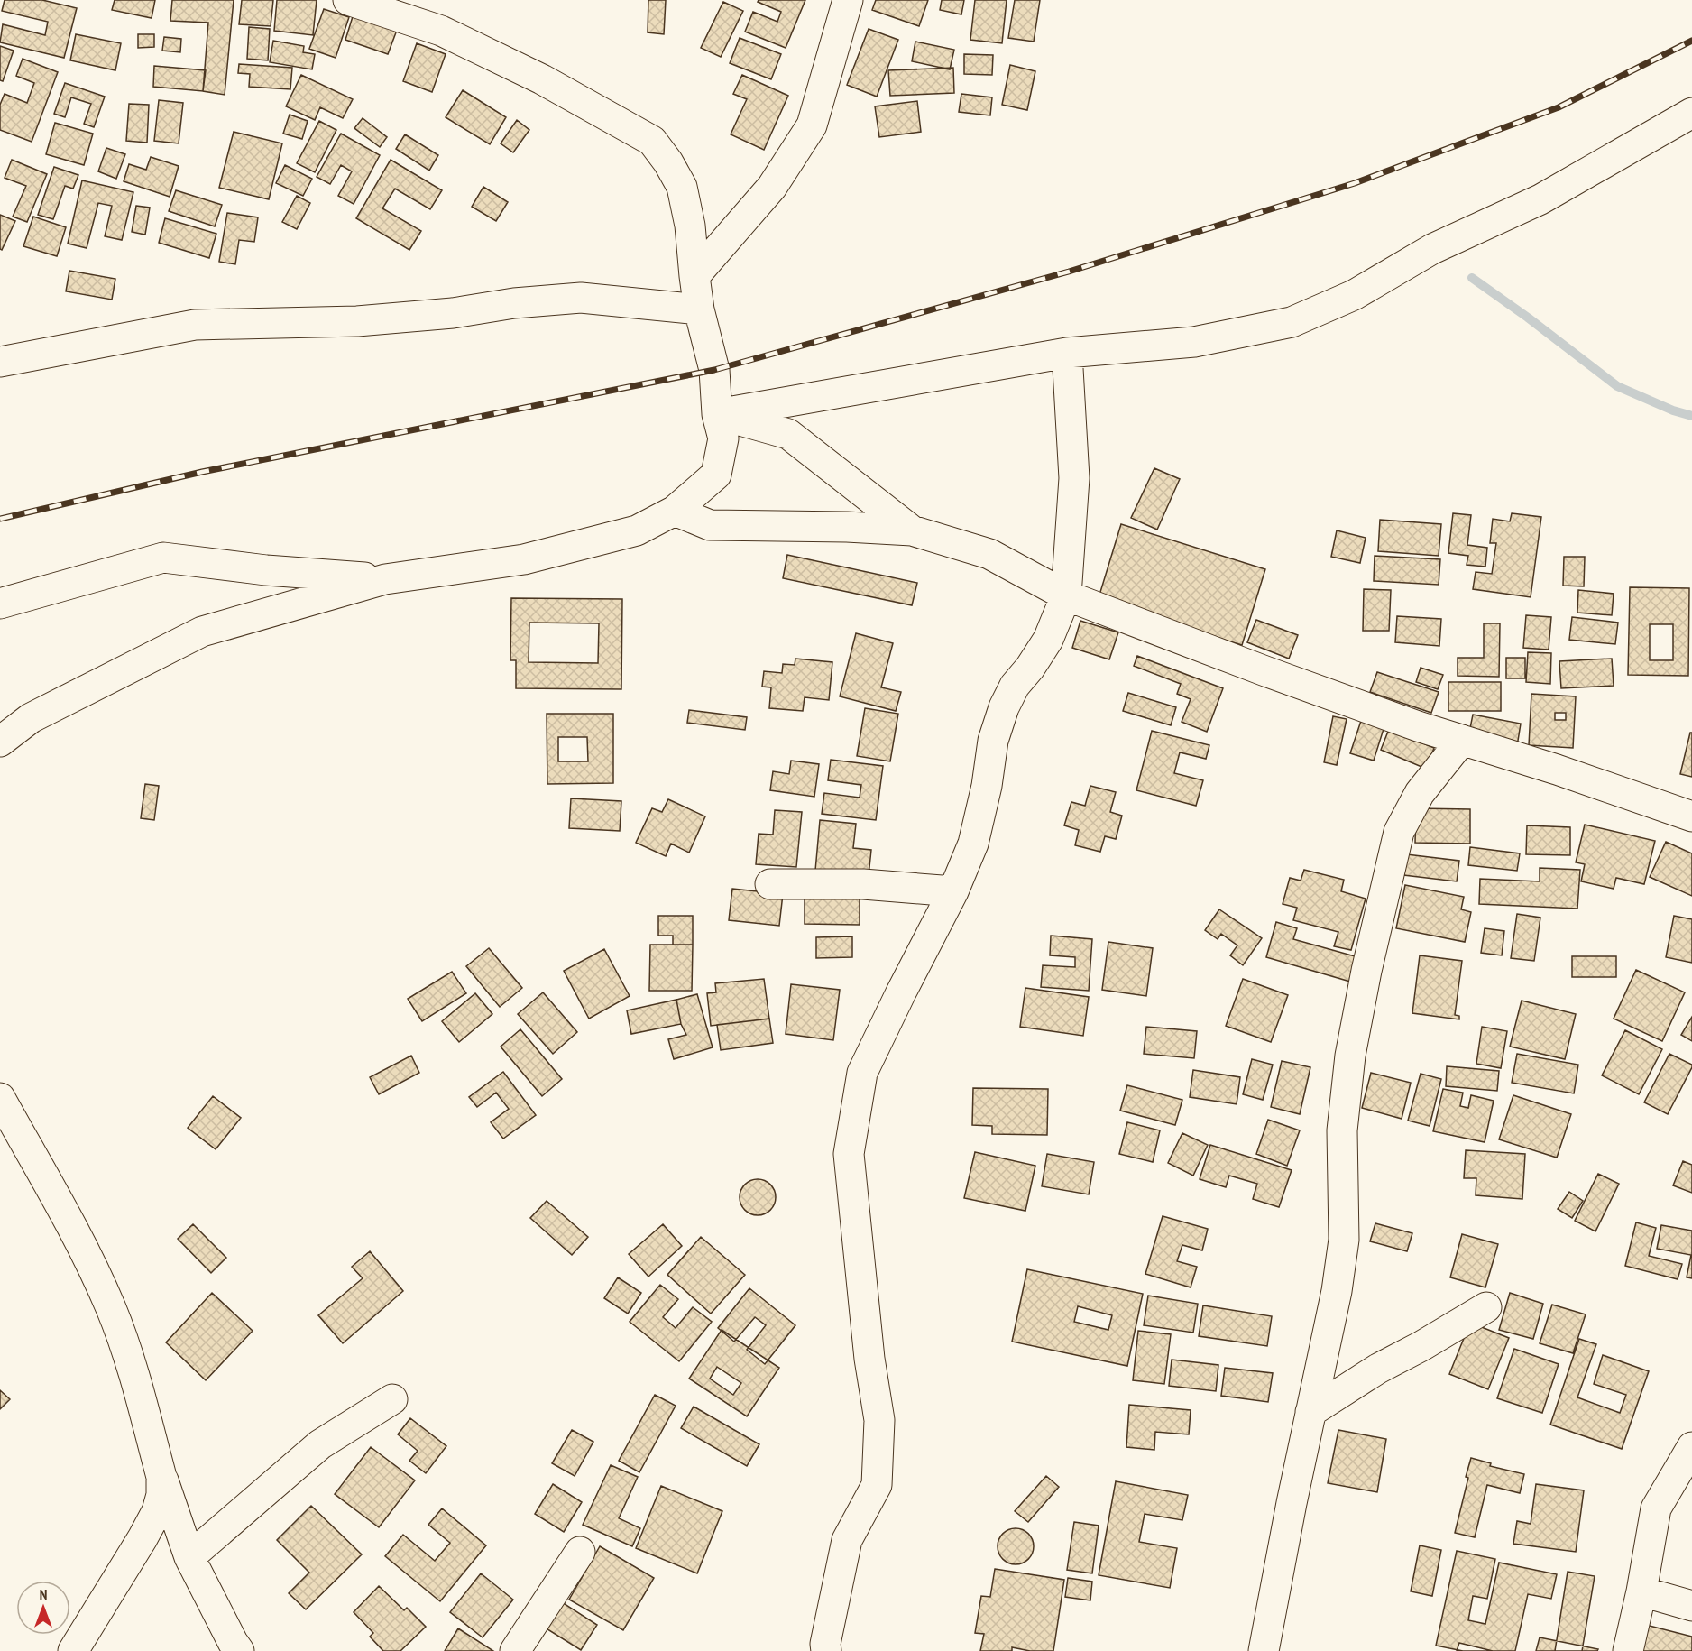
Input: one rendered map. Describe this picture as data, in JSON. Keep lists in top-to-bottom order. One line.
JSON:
{"north":"top"}
